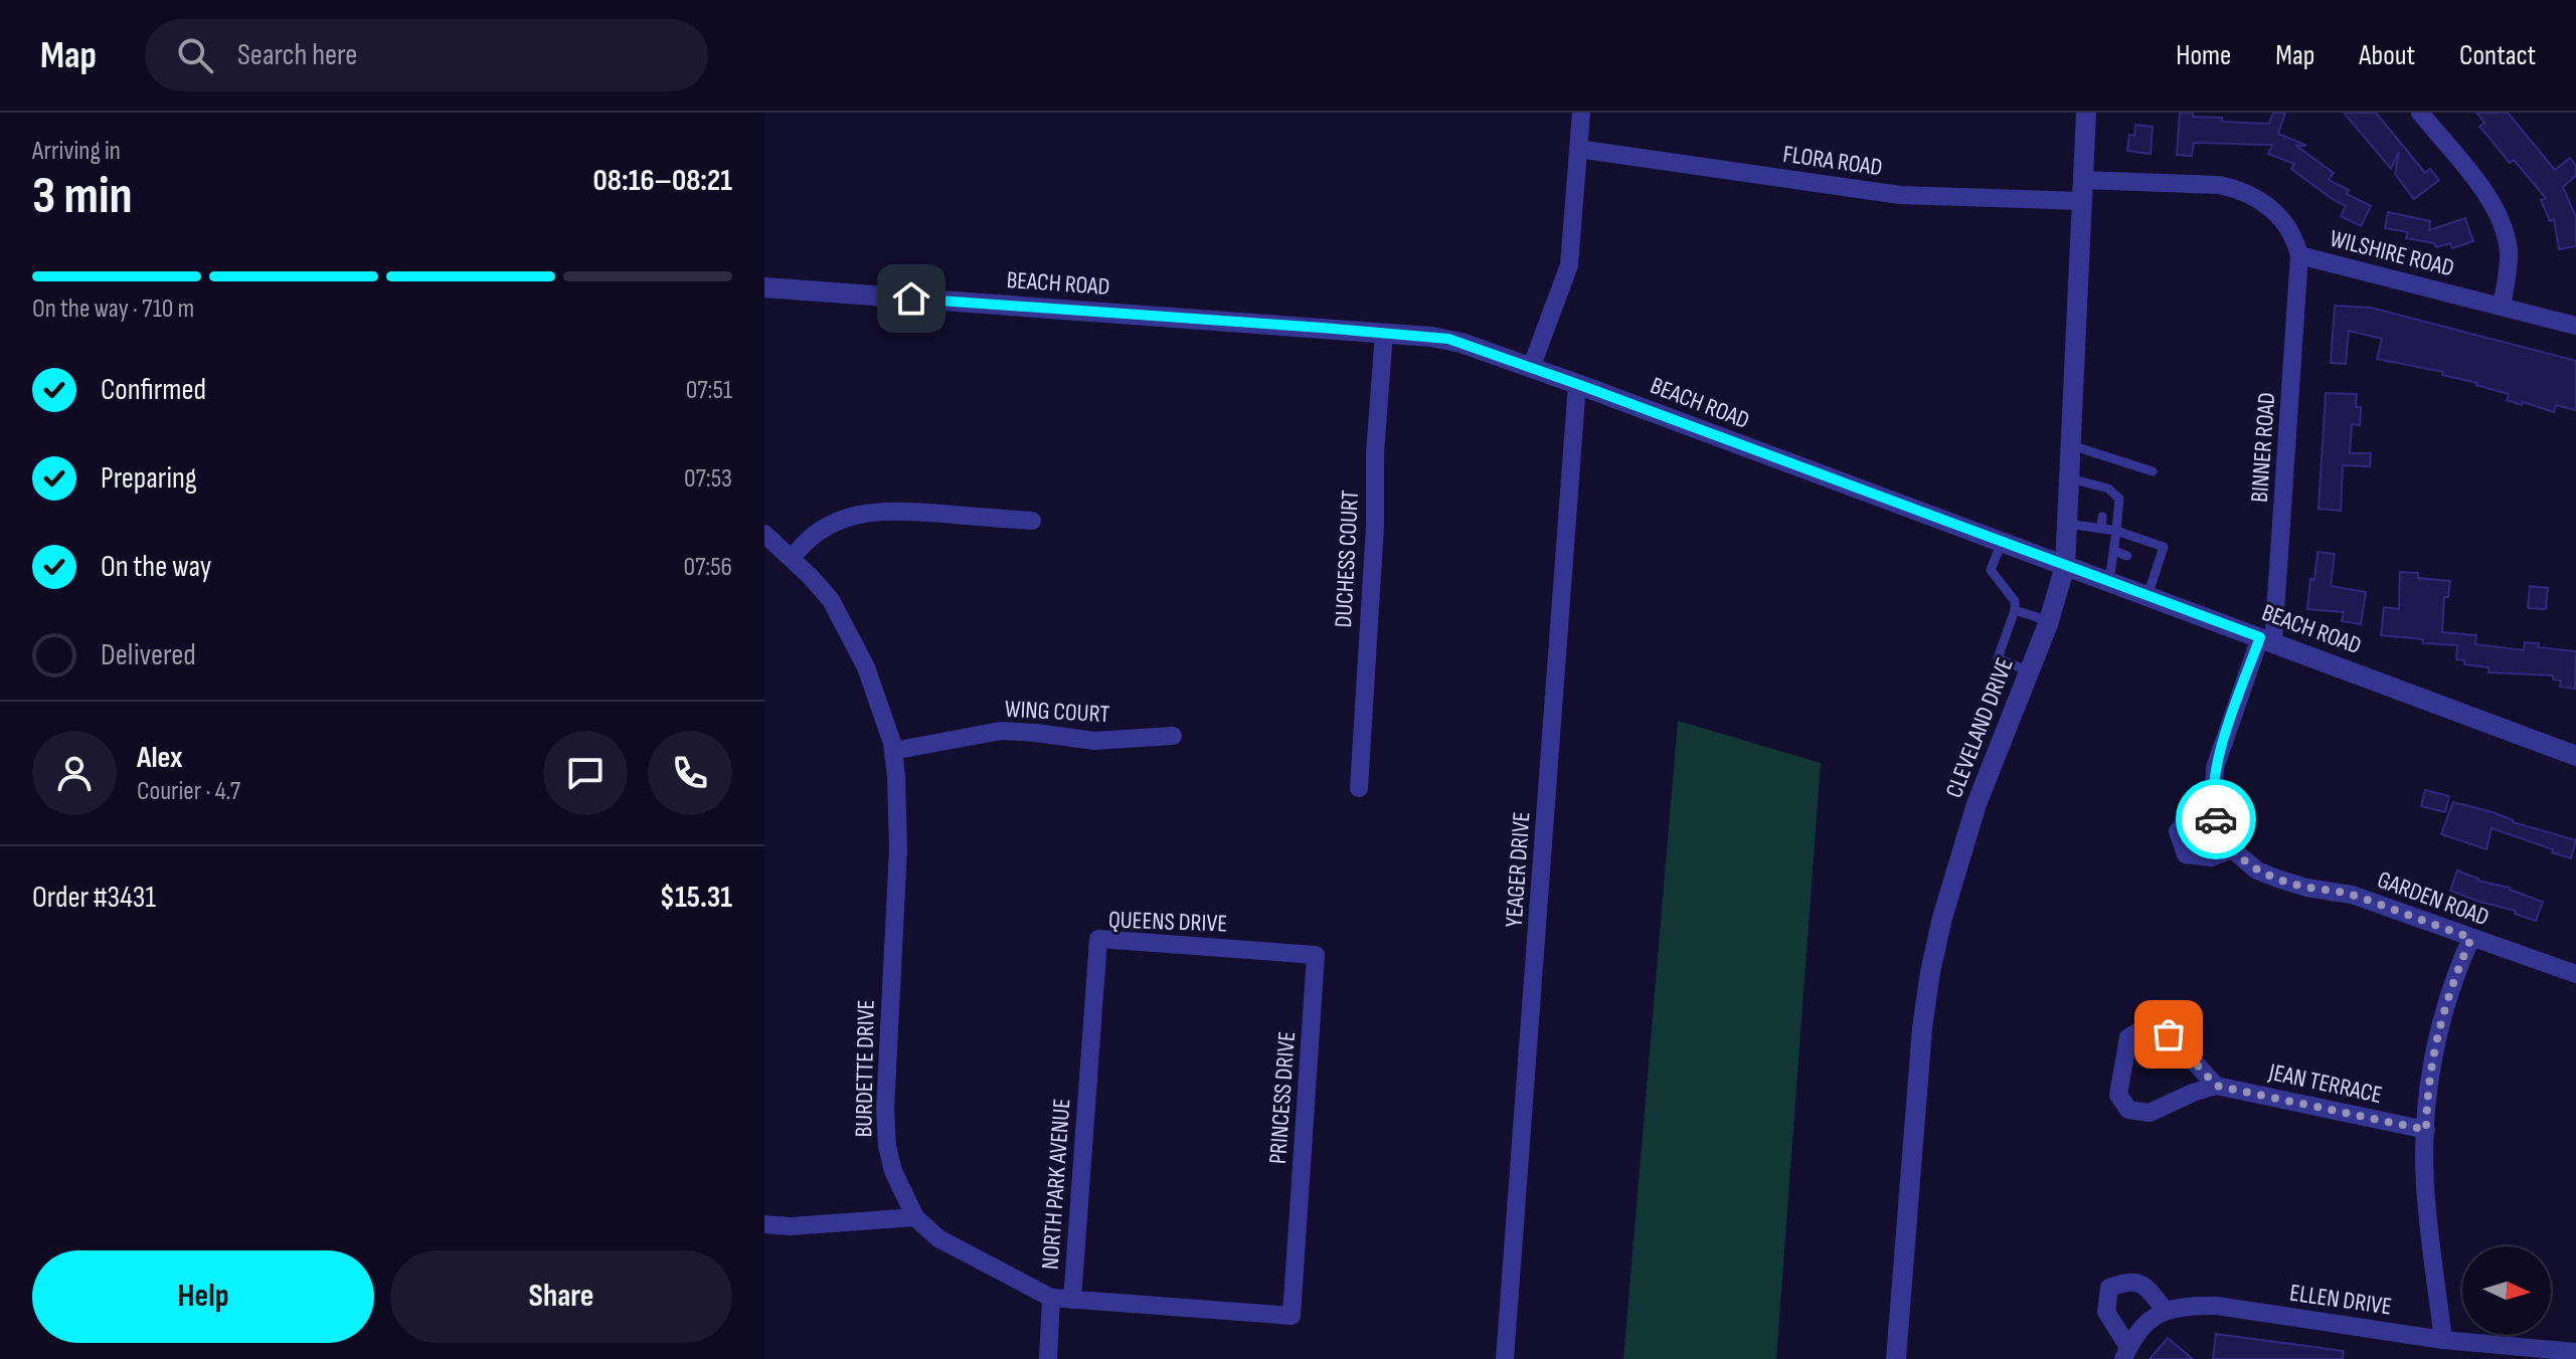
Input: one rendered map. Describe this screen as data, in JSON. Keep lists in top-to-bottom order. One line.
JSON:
{"streets":{"street":["FLORA ROAD","WILSHIRE ROAD","BEACH ROAD","BINNER ROAD","DUCHESS COURT","WING COURT","CLEVELAND DRIVE","YEAGER DRIVE","GARDEN ROAD","QUEENS DRIVE","BURDETTE DRIVE","JEAN TERRACE","PRINCESS DRIVE","NORTH PARK AVENUE","ELLEN DRIVE"]},"crossings":[["FLORA ROAD","CLEVELAND DRIVE"],["WILSHIRE ROAD","BINNER ROAD"],["WILSHIRE ROAD","CLEVELAND DRIVE"],["BEACH ROAD","BINNER ROAD"],["BEACH ROAD","DUCHESS COURT"],["BEACH ROAD","CLEVELAND DRIVE"],["BEACH ROAD","YEAGER DRIVE"],["BEACH ROAD","GARDEN ROAD"],["BINNER ROAD","GARDEN ROAD"],["WING COURT","BURDETTE DRIVE"],["QUEENS DRIVE","PRINCESS DRIVE"],["QUEENS DRIVE","NORTH PARK AVENUE"],["BURDETTE DRIVE","PRINCESS DRIVE"],["BURDETTE DRIVE","NORTH PARK AVENUE"]],"north":"right","page":{"header":"Map","search":"Search here","nav":["Home","Map","About","Contact"],"heading":["3 min","Arriving in","08:16–08:21"],"panel":["Alex","Courier · 4.7","Order #3431","$15.31"],"bar":"On the way · 710 m","list":[["Confirmed","07:51"],["Preparing","07:53"],["On the way","07:56"],"Delivered"],"buttons":["Help","Share"]}}
